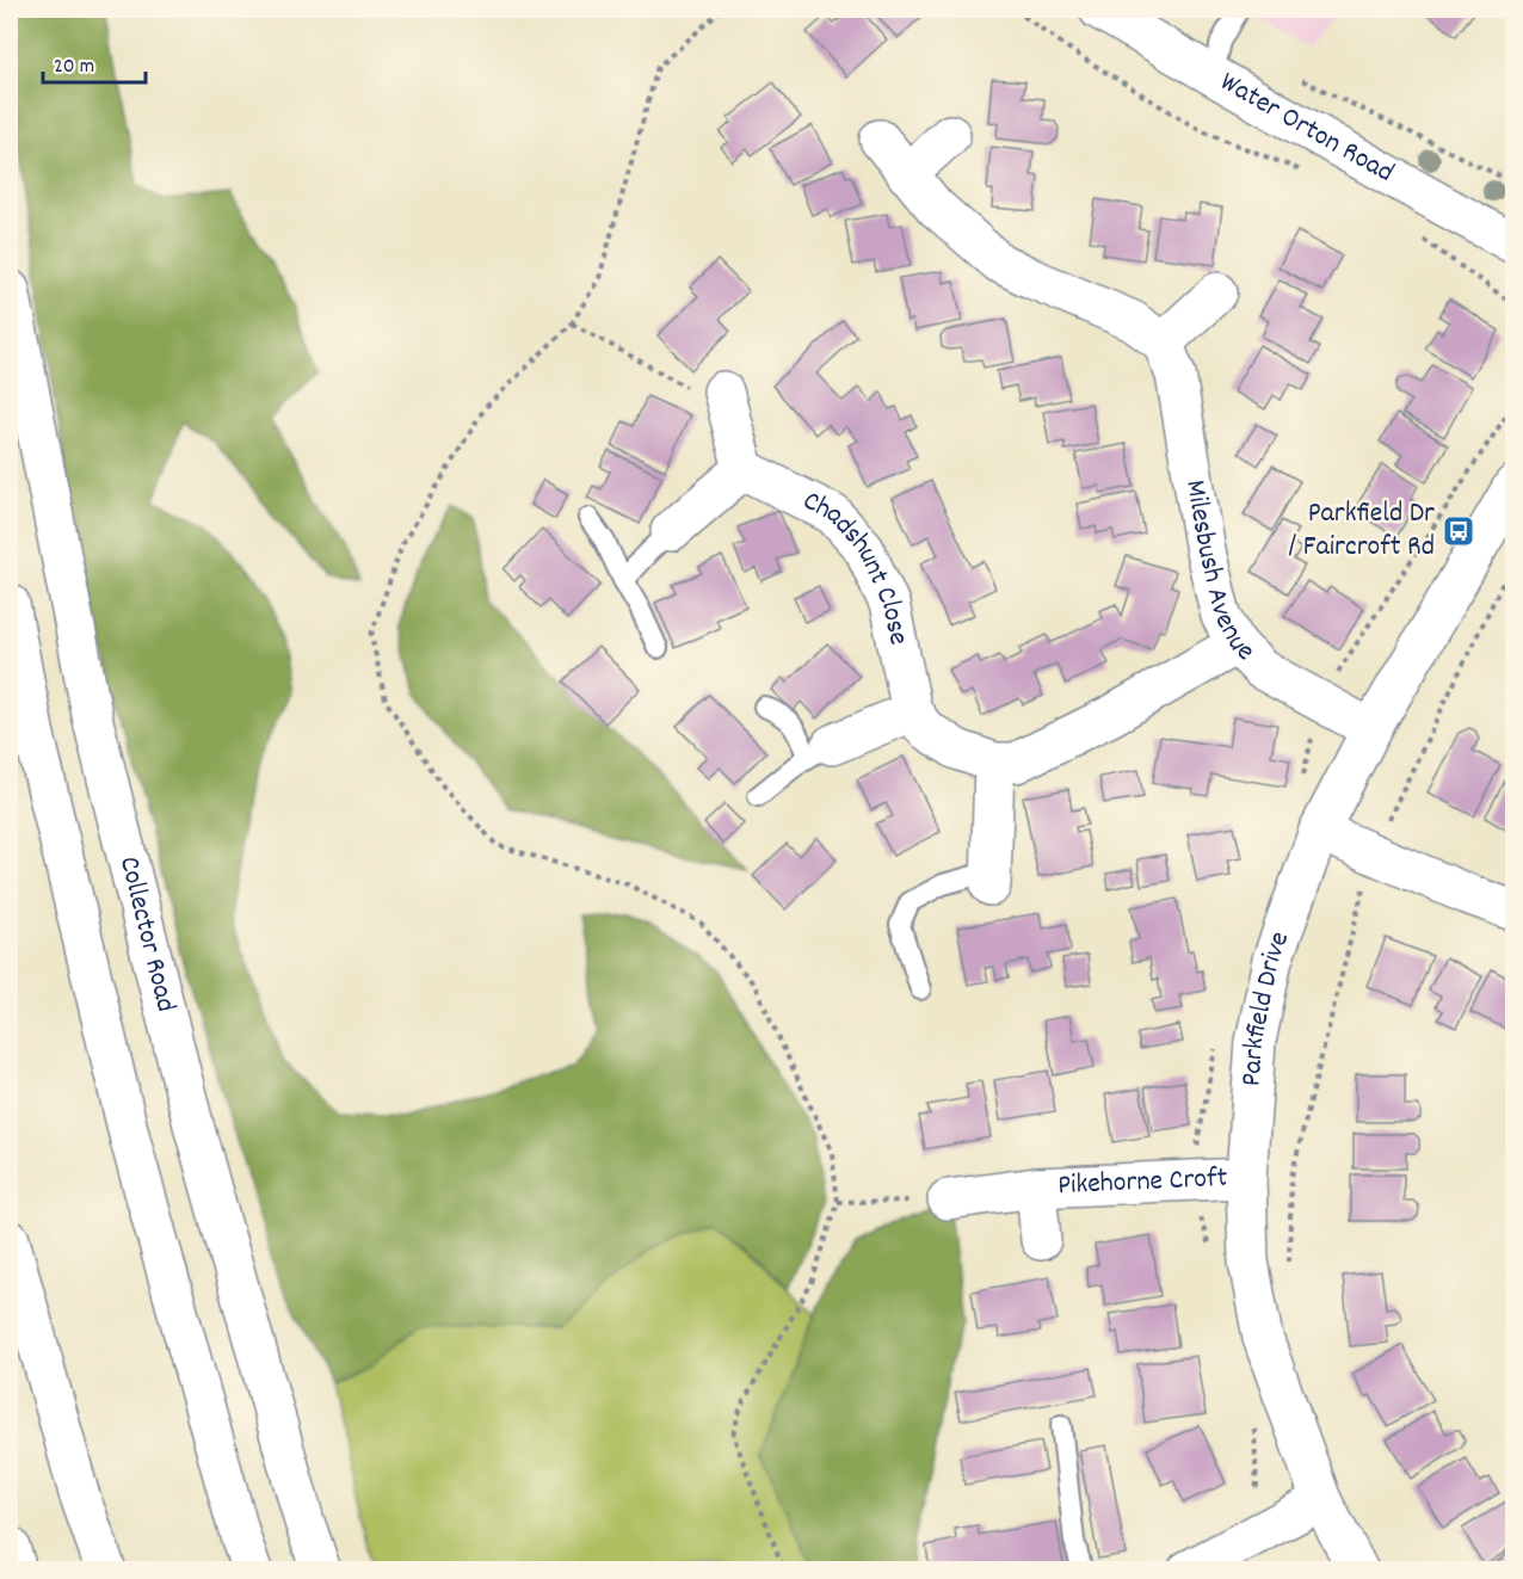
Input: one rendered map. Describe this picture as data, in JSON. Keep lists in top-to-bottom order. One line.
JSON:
{"streets":{"main road":["Water Orton Road","Milesbush Avenue","Chadshunt Close","Collector Road","Parkfield Drive","Pikehorne Croft"]},"crossings":[["Milesbush Avenue","Parkfield Drive"],["Parkfield Drive","Pikehorne Croft"]],"places":{"bus stop":["Parkfield Dr / Faircroft Rd"]},"scale_bar":"20 m"}
